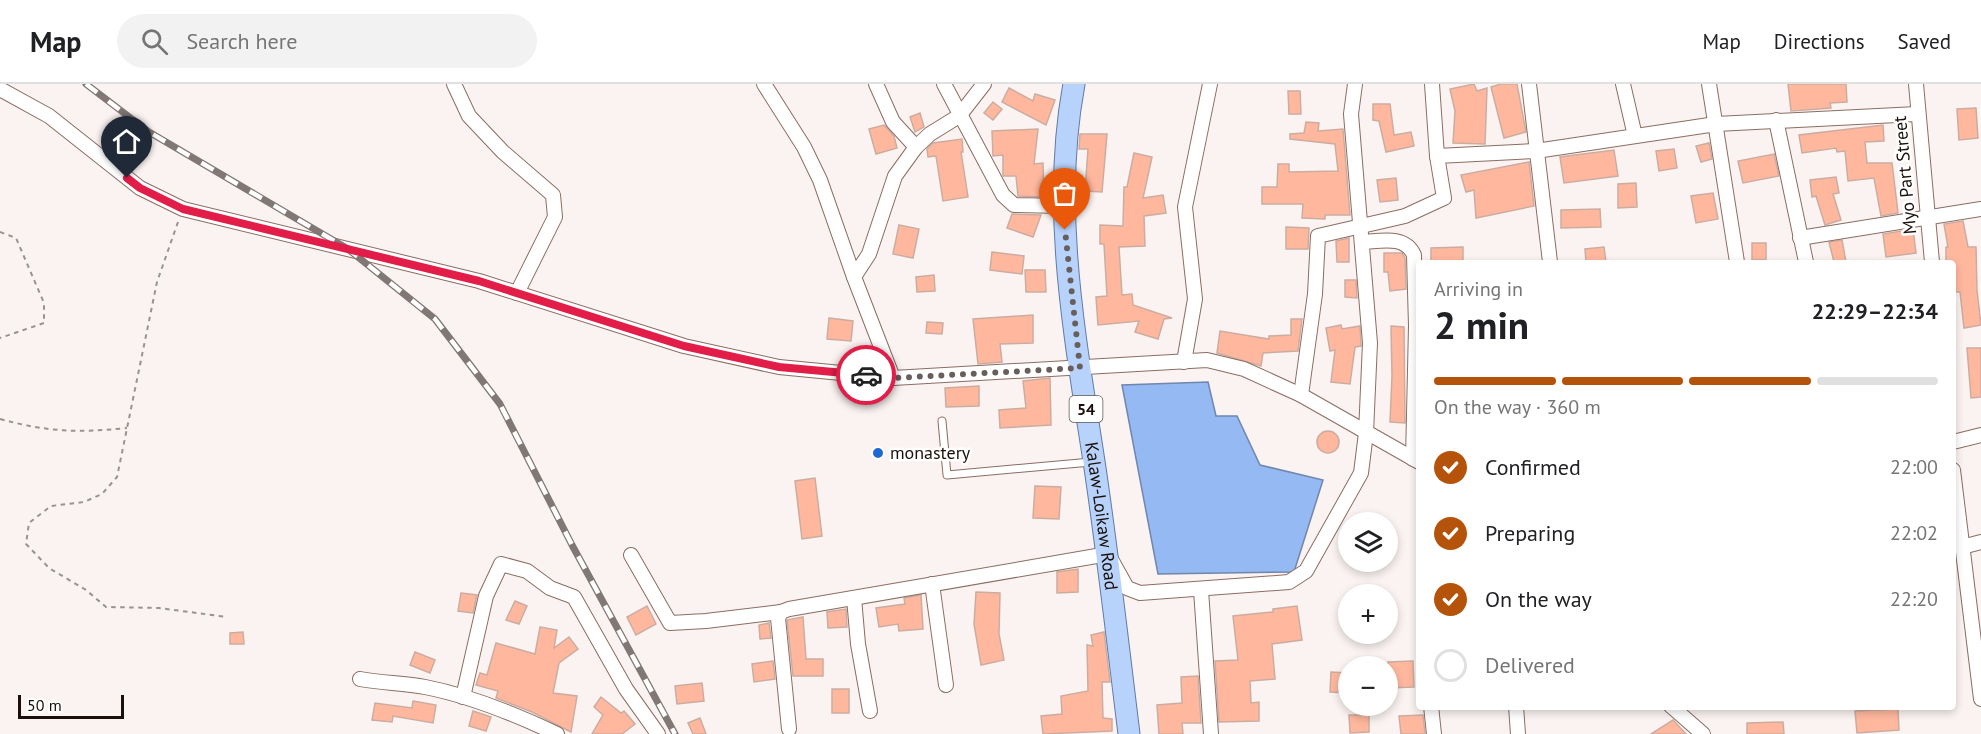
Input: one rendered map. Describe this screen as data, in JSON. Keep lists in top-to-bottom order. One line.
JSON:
{"streets":{"main road":["54","Kalaw-Loikaw Road"],"street":["Myo Part Street"]},"places":["monastery"],"scale_bar":"50 m","page":{"header":"Map","search":"Search here","nav":["Map","Directions","Saved"],"heading":["2 min","Arriving in","22:29–22:34"],"bar":"On the way · 360 m","list":[["Confirmed","22:00"],["Preparing","22:02"],["On the way","22:20"],"Delivered"],"map_buttons":["+","−"],"scale":"50 m"}}
